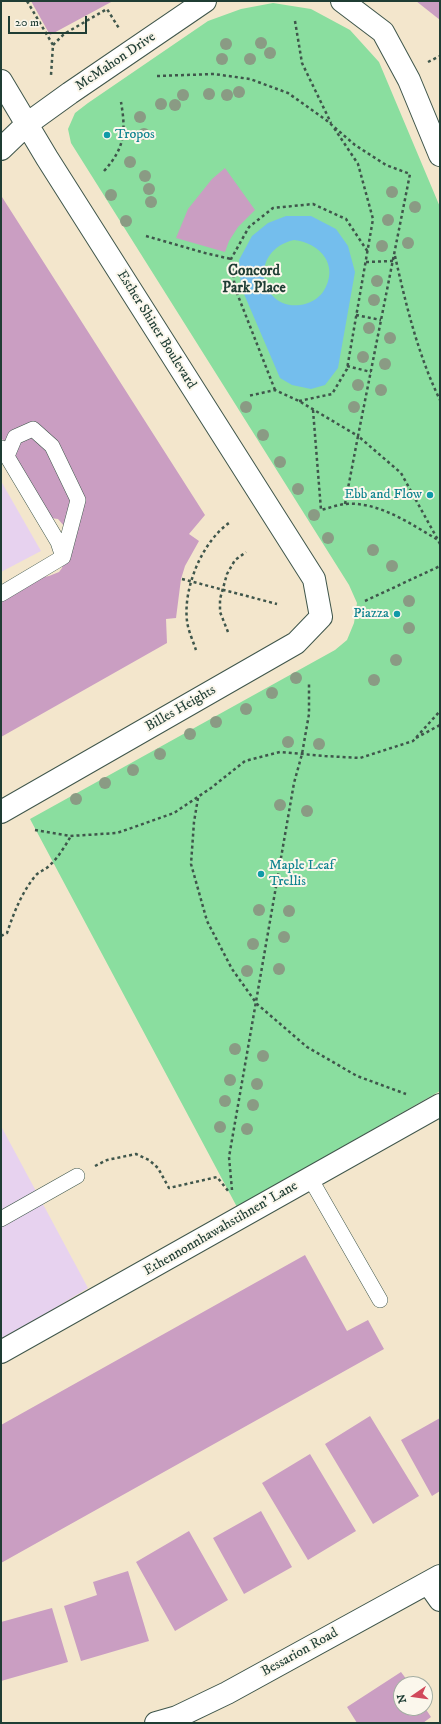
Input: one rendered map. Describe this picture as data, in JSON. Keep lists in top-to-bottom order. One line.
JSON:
{"streets":{"street":["McMahon Drive","Esther Shiner Boulevard","Billes Heights","Ethennonnhawahstihnen' Lane","Bessarion Road"]},"crossings":[["McMahon Drive","Esther Shiner Boulevard"],["Esther Shiner Boulevard","Billes Heights"]],"districts":["Concord Park Place"],"places":["Tropos","Ebb and Flow","Piazza","Maple Leaf Trellis"],"scale_bar":"20 m","north":"left"}
